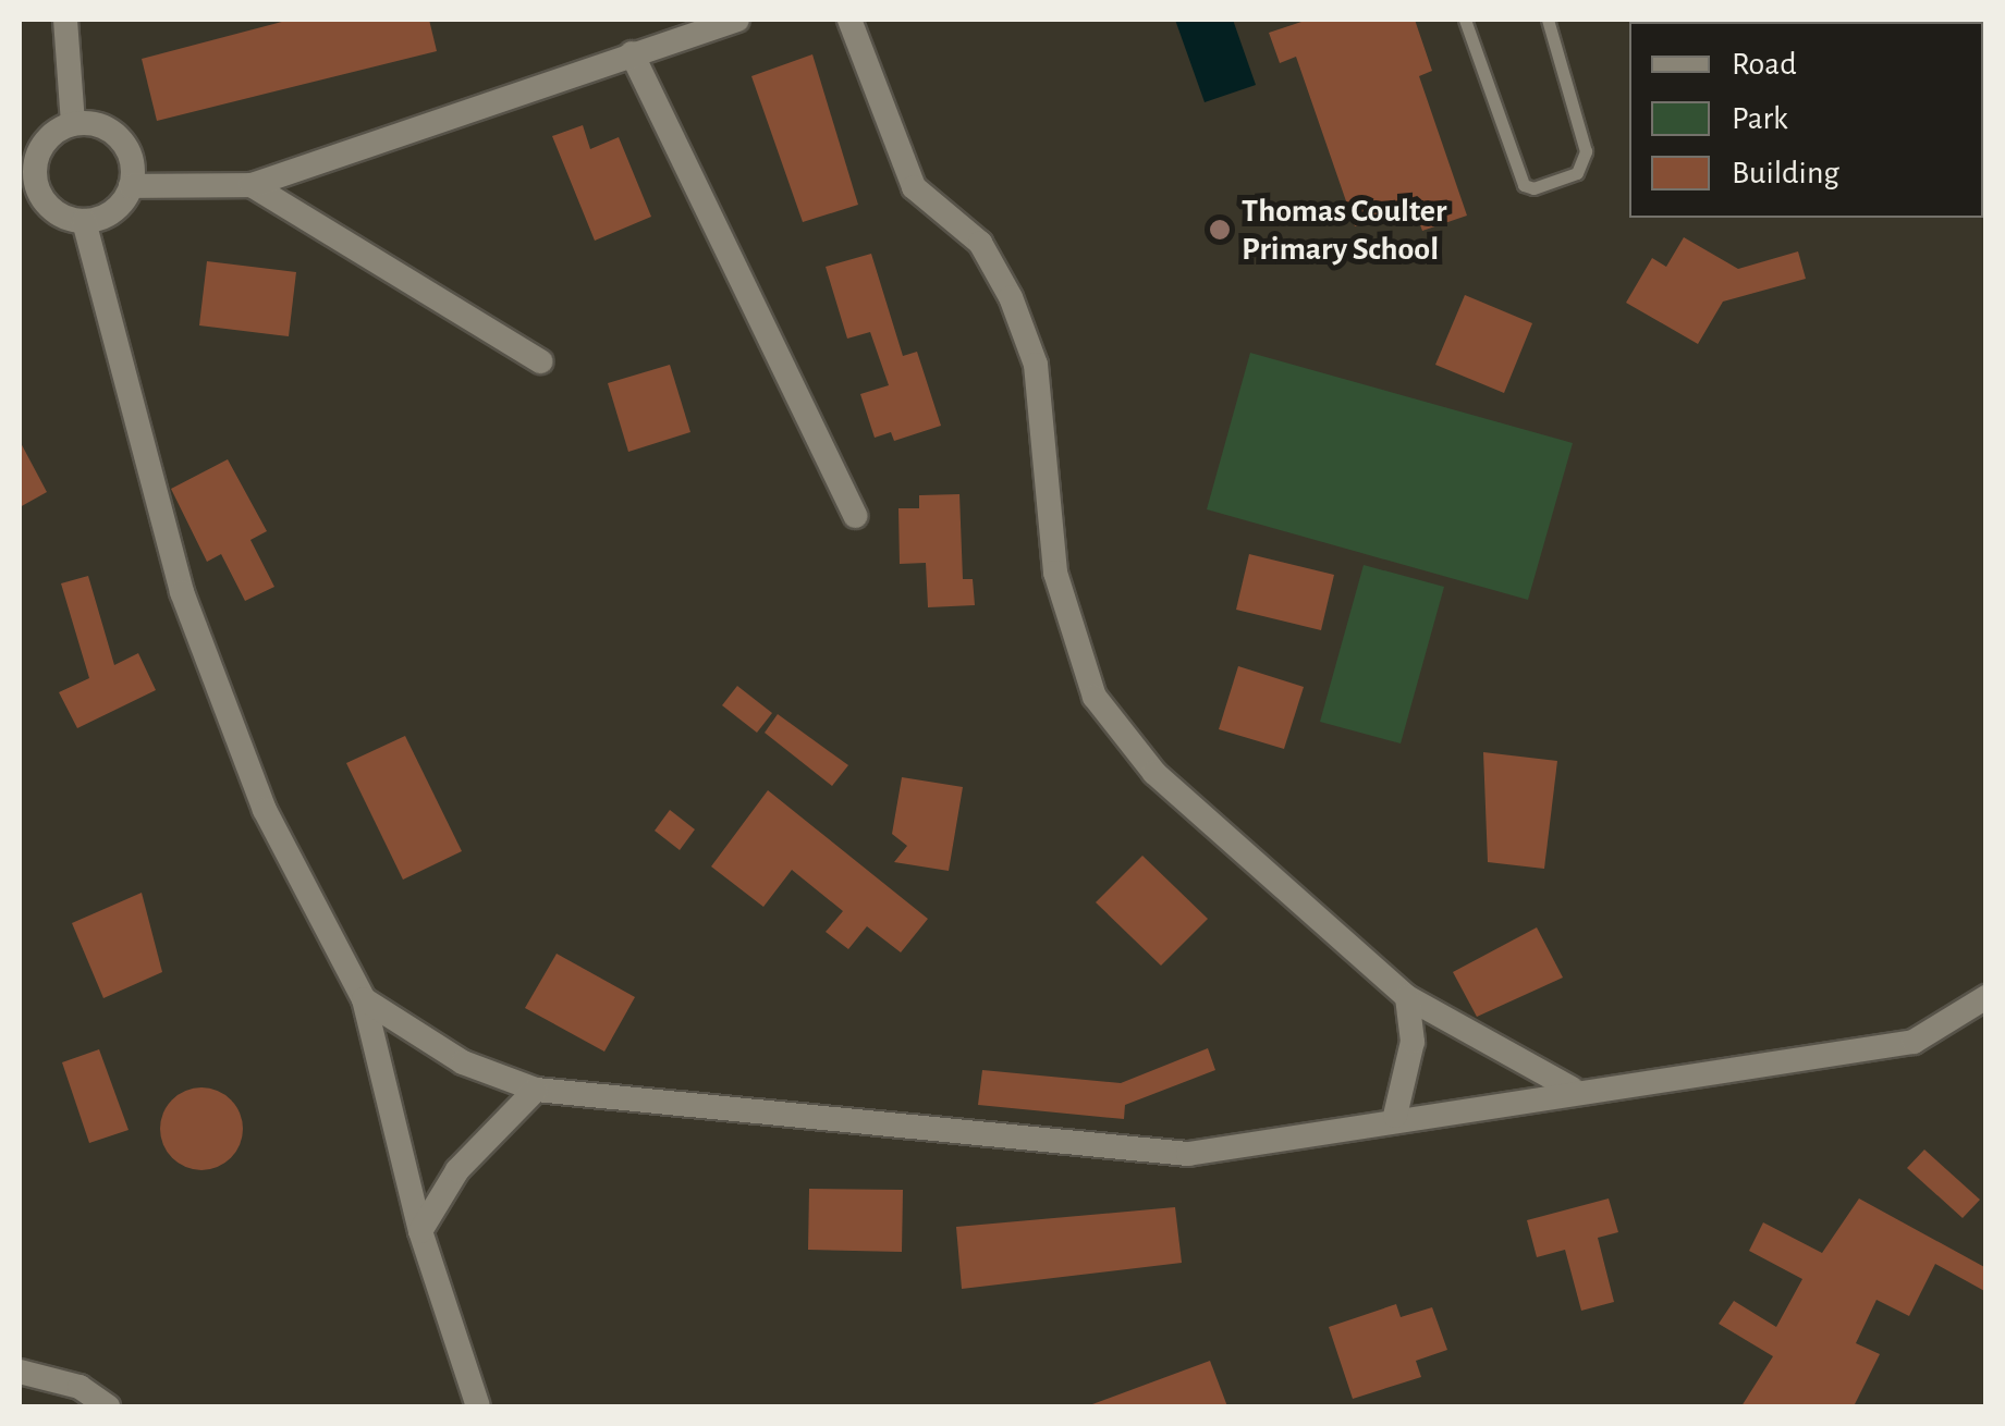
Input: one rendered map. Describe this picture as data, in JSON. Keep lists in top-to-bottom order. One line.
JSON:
{"places":["Thomas Coulter Primary School"],"legend":["Road","Park","Building"]}
